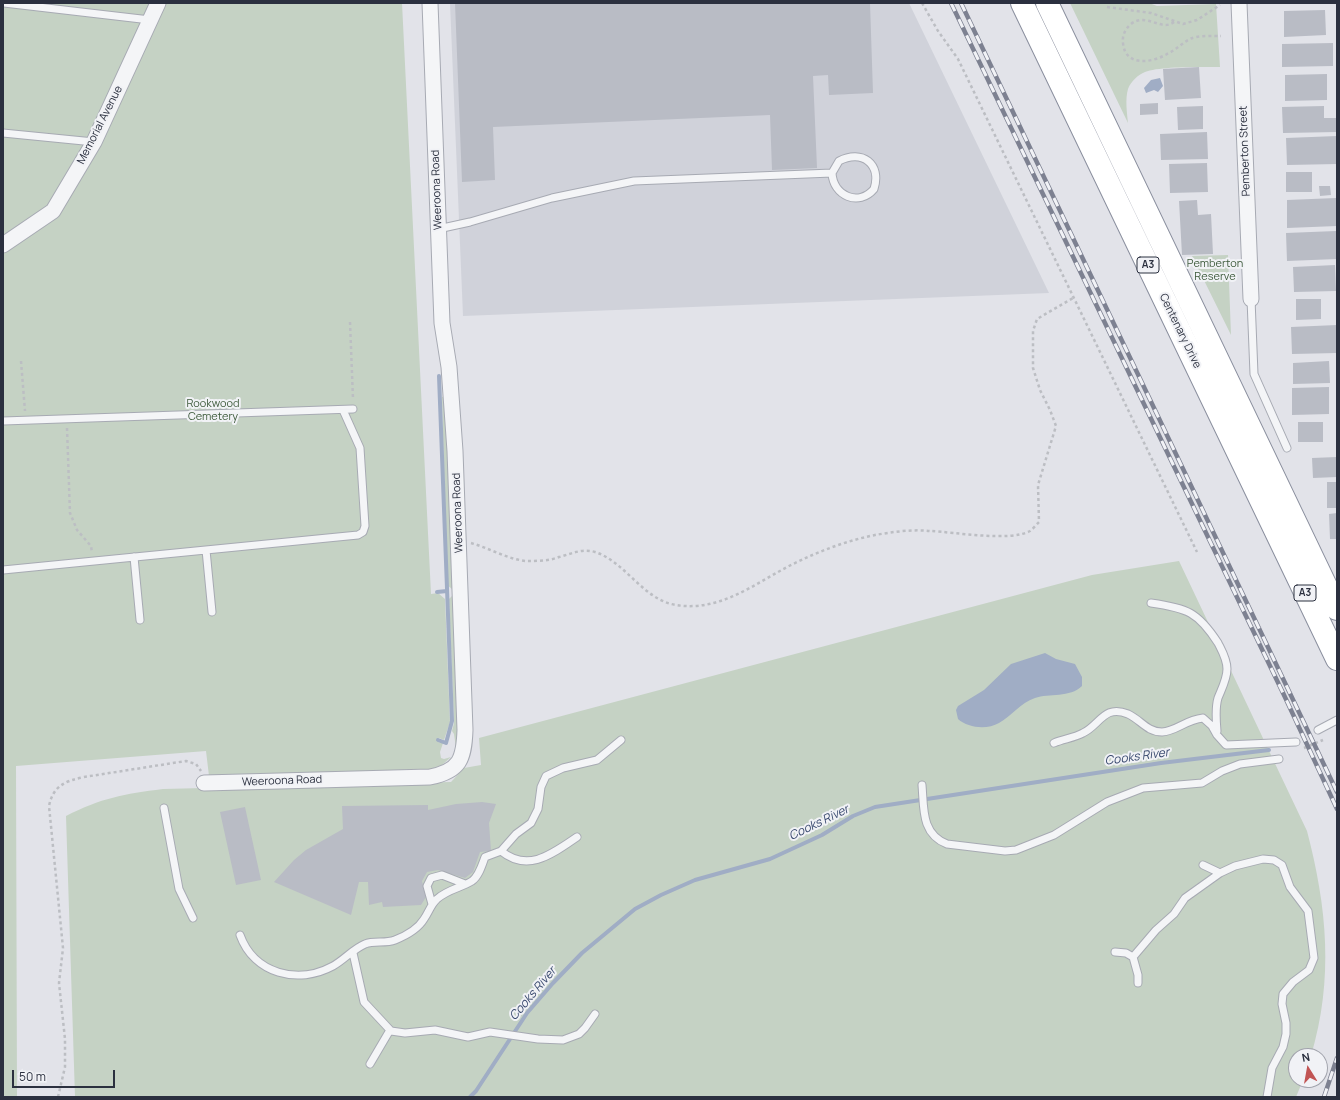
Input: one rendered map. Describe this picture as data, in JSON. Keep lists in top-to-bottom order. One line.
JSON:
{"streets":{"highway":["A3","Centenary Drive"],"street":["Memorial Avenue","Pemberton Street","Weeroona Road"]},"water":["Cooks River"],"parks":["Pemberton Reserve","Rookwood Cemetery"],"scale_bar":"50 m","north":"top"}
